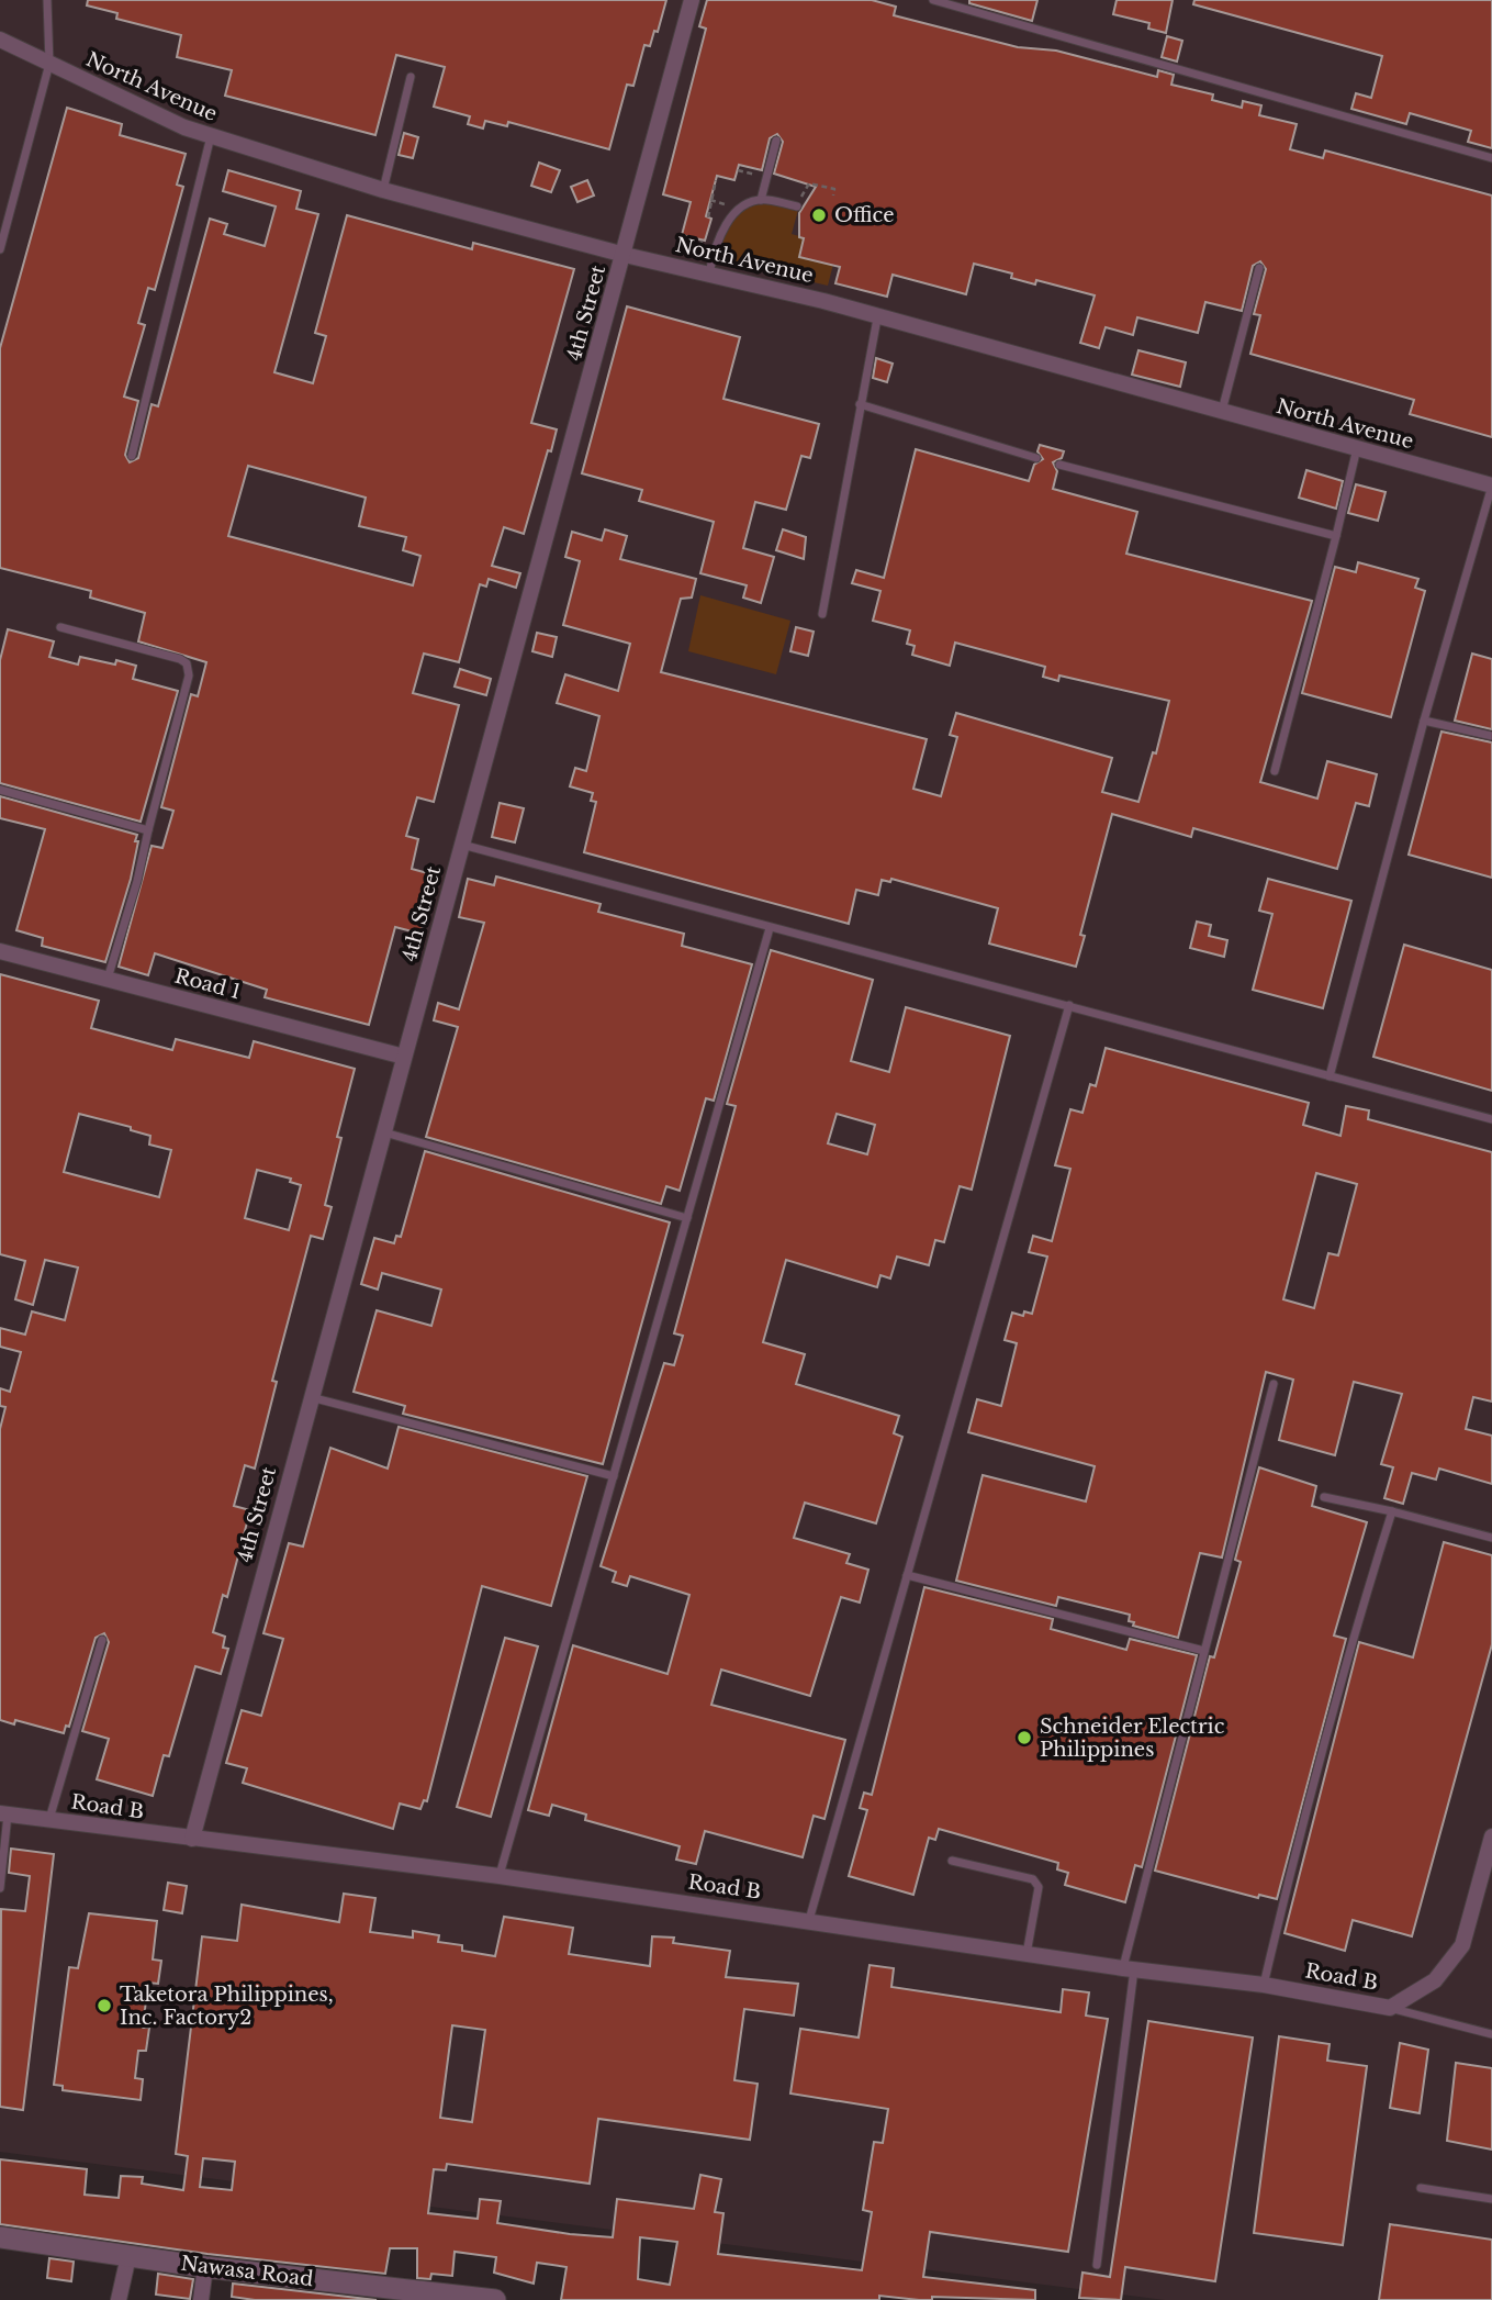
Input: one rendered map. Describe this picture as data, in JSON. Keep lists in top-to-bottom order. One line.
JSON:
{"streets":{"street":["North Avenue","4th Street","Road 1","Road B","Nawasa Road"]},"crossings":[["North Avenue","4th Street"],["4th Street","Road 1"],["4th Street","Road B"]],"places":["Office","Schneider Electric Philippines","Taketora Philippines, Inc. Factory2"]}
